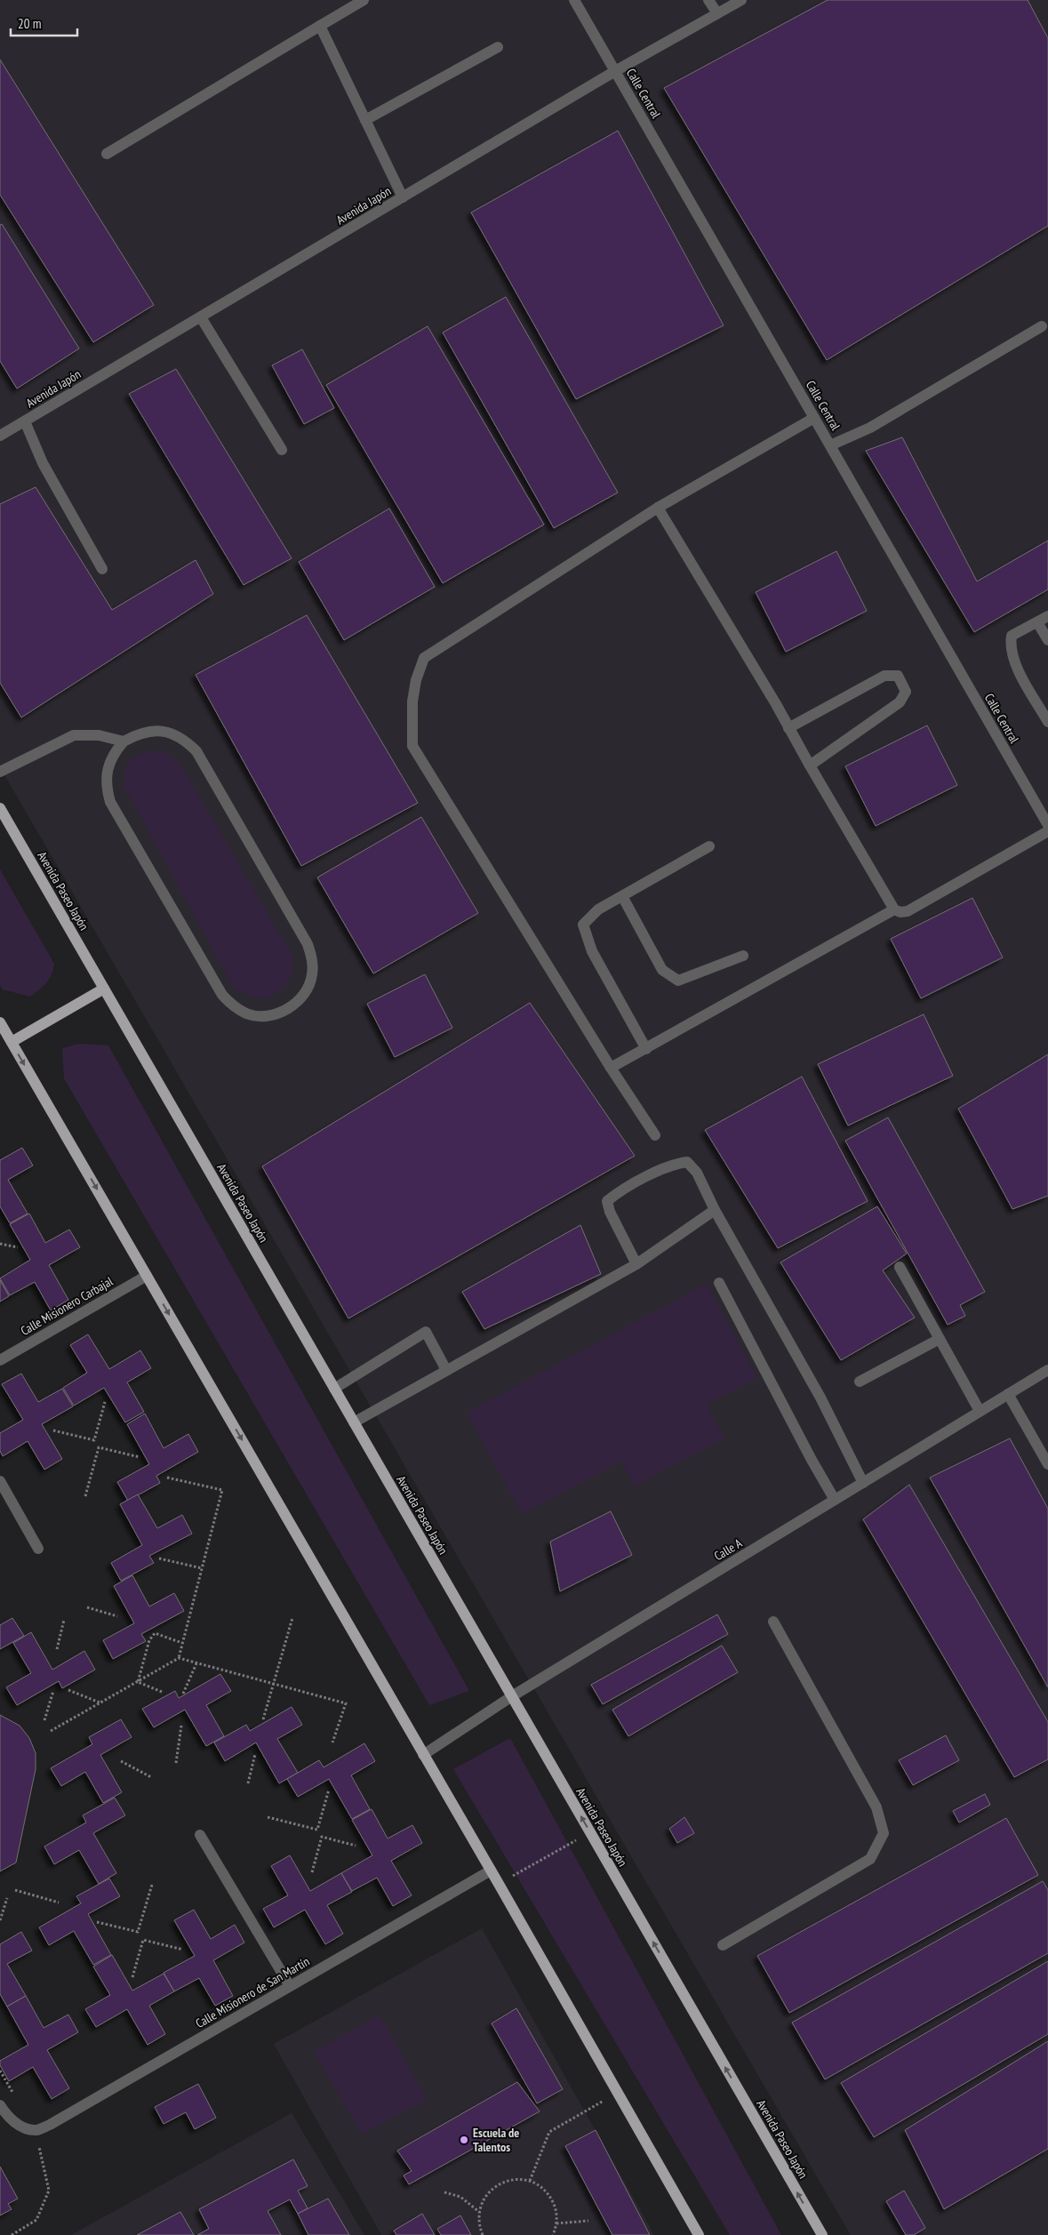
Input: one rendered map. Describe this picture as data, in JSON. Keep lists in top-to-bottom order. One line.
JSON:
{"streets":{"main road":["Avenida Paseo Japón"],"street":["Calle Central","Avenida Japón","Calle Misionero Carbajal","Calle A","Calle Misionero de San Martín"]},"crossings":[["Calle Central","Avenida Japón"],["Avenida Paseo Japón","Calle A"]],"one_way":["Avenida Paseo Japón"],"places":["Escuela de Talentos"],"scale_bar":"20 m"}
